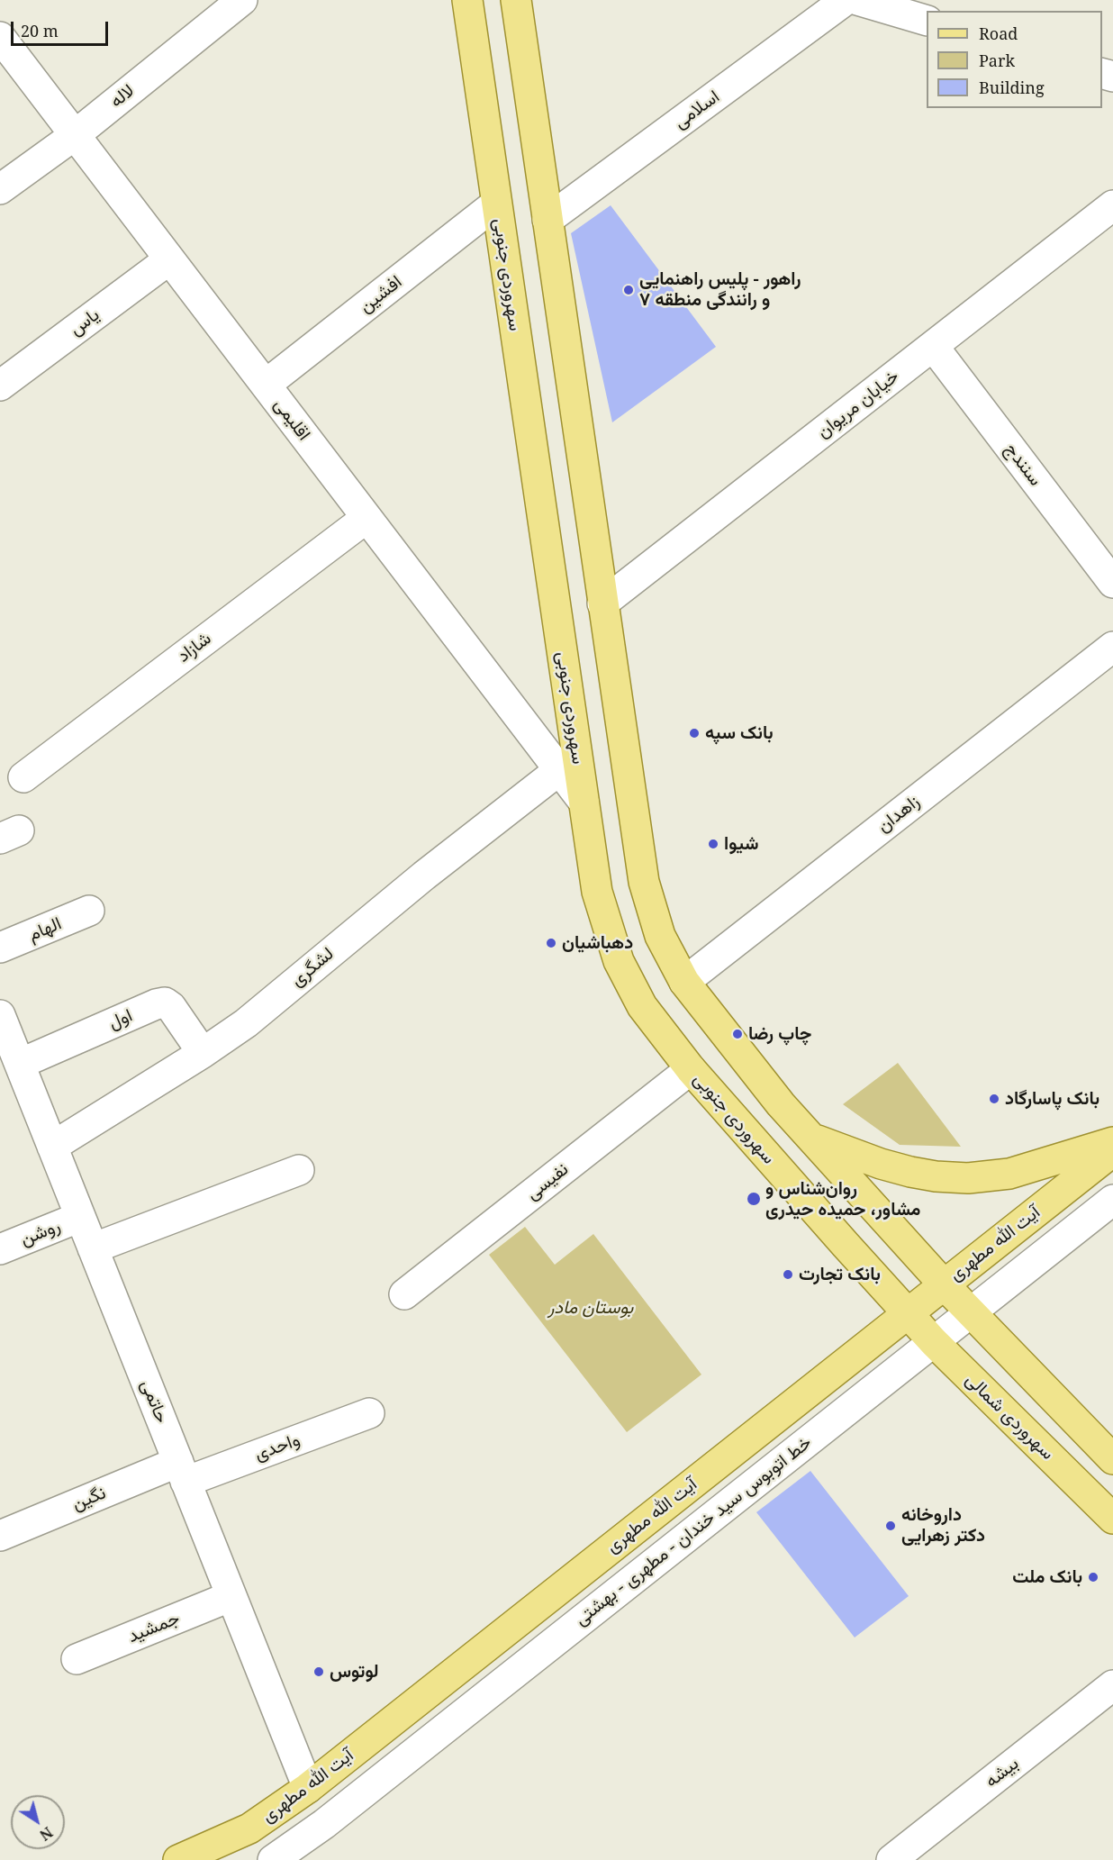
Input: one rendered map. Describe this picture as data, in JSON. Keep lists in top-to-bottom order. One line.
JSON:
{"streets":{"main road":["سهروردی جنوبی","آیت الله مطهری","سهروردی شمالی"],"street":["لاله","اسلامی","افشین","یاس","خیابان مریوان","اقلیمی","سنندج","شازاد","زاهدان","الهام","لشگری","اول","نفیسی","روشن","حاتمی","واحدی","نگین","خط اتوبوس سید خندان - مطهری - بهشتی","جمشید","بیشه"]},"crossings":[["لاله","اقلیمی"],["سهروردی جنوبی","افشین"],["سهروردی جنوبی","اقلیمی"],["سهروردی جنوبی","نفیسی"],["سهروردی جنوبی","آیت الله مطهری"],["سهروردی جنوبی","سهروردی شمالی"],["افشین","اقلیمی"],["یاس","اقلیمی"],["خیابان مریوان","سنندج"],["اقلیمی","شازاد"],["اقلیمی","لشگری"],["لشگری","اول"],["لشگری","حاتمی"],["اول","حاتمی"],["روشن","حاتمی"],["آیت الله مطهری","حاتمی"],["آیت الله مطهری","سهروردی شمالی"],["حاتمی","واحدی"],["حاتمی","نگین"],["حاتمی","جمشید"],["سهروردی شمالی","خط اتوبوس سید خندان - مطهری - بهشتی"],["واحدی","نگین"]],"parks":["بوستان مادر"],"places":["راهور - پلیس راهنمایی و رانندگی منطقه ۷","بانک سپه","شیوا","دهباشیان","چاپ رضا","بانک پاسارگاد","روان‌شناس و مشاور، حمیده حیدری","بانک تجارت","داروخانه دکتر زهرایی","بانک ملت","لوتوس"],"legend":["Road","Park","Building"],"scale_bar":"20 m","north":"bottom right"}
